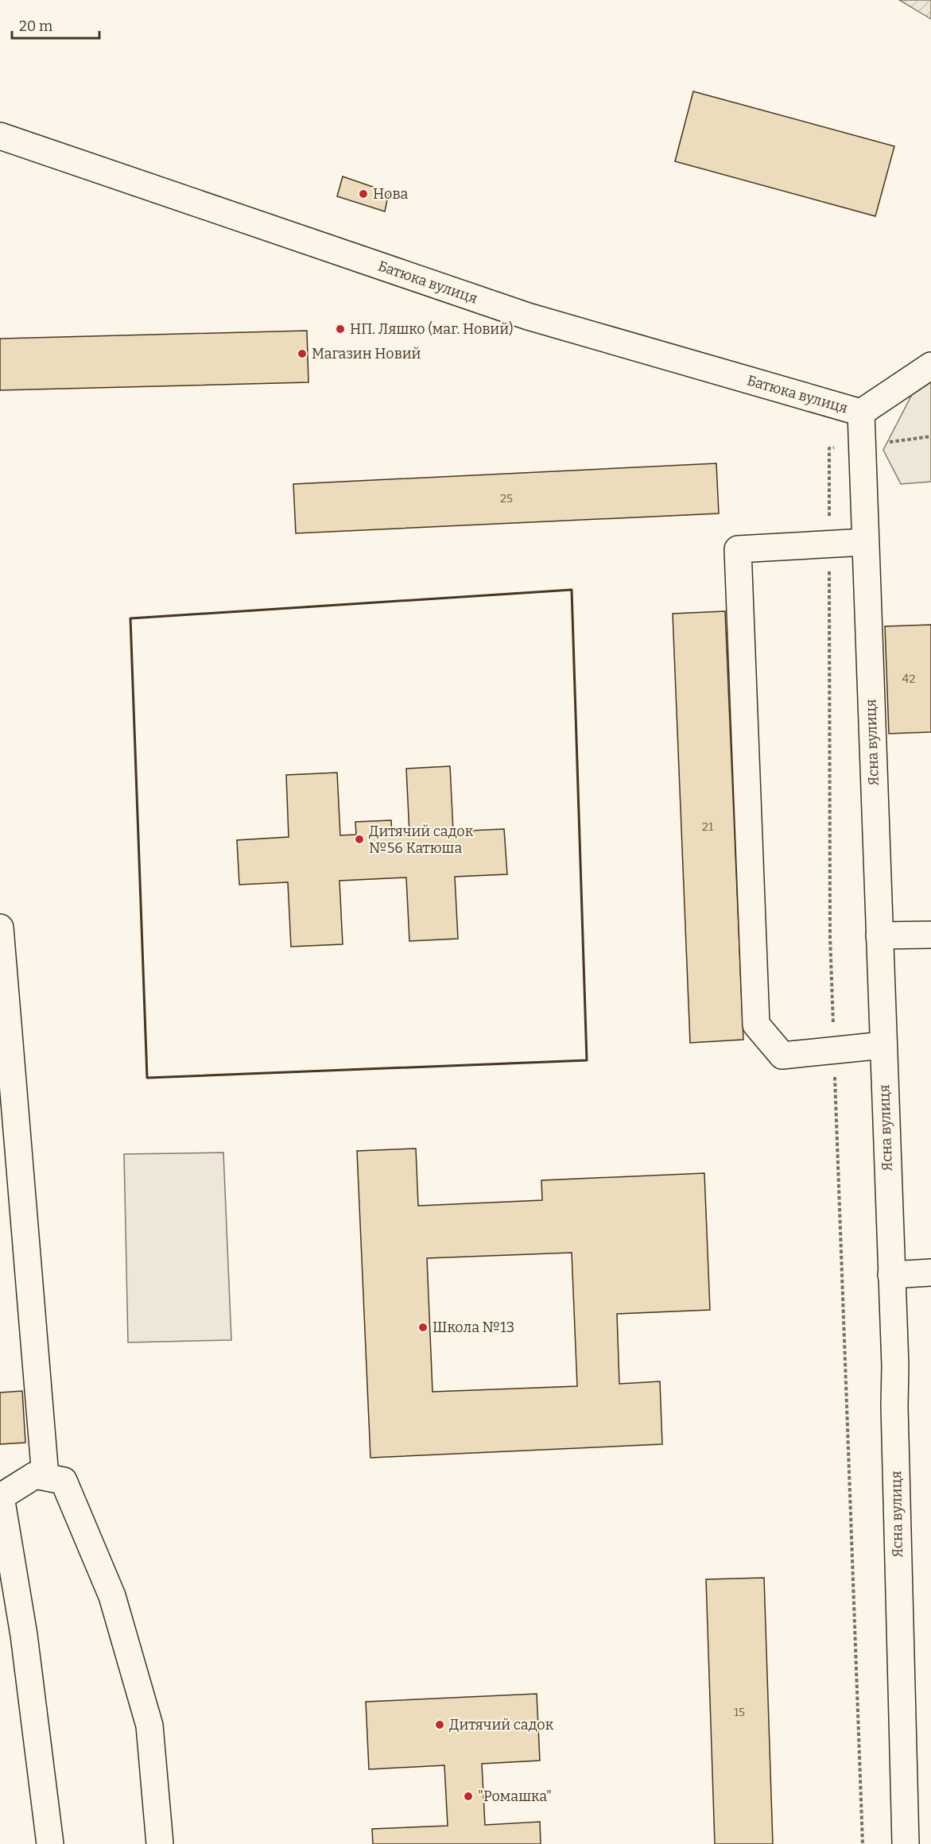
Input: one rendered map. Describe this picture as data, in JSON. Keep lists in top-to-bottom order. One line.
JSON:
{"streets":{"street":["Батюка вулиця","Ясна вулиця"]},"crossings":[["Батюка вулиця","Ясна вулиця"]],"places":["Нова","НП. Ляшко (маг. Новий)","Магазин Новий","Дитячий садок №56 Катюша","Школа №13","Дитячий садок","\"Ромашка\""],"house_numbers":["25","42","21","15"],"scale_bar":"20 m"}
